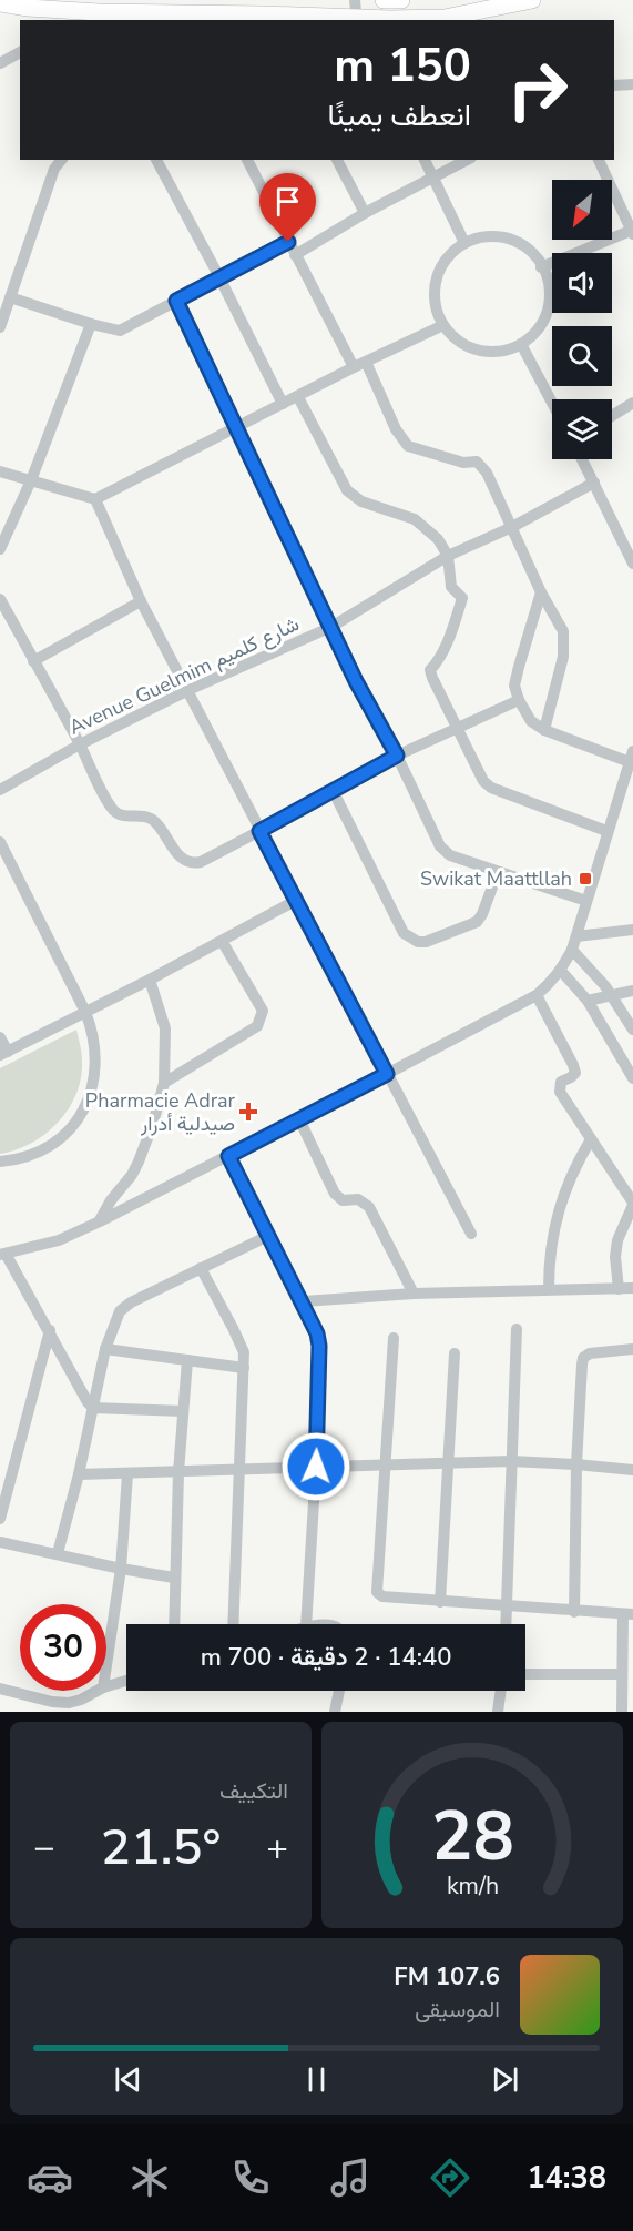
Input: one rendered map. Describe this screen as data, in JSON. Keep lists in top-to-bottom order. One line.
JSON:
{"streets":{"street":["Avenue Guelmim شارع كلميم"]},"places":{"transit":["Swikat Maattllah"],"health":["Pharmacie Adrar صيدلية أدرار"]},"north":"bottom left","page":{"turn":["150 m","انعطف يمينًا"],"limit":"30","trip":"14:40 · 2 دقيقة · 700 m","tile":"التكييف","heat":["−","21.5°","+"],"song":["107.6 FM","الموسيقى"],"tabs":"14:38","gauge":["28","km/h"]}}
